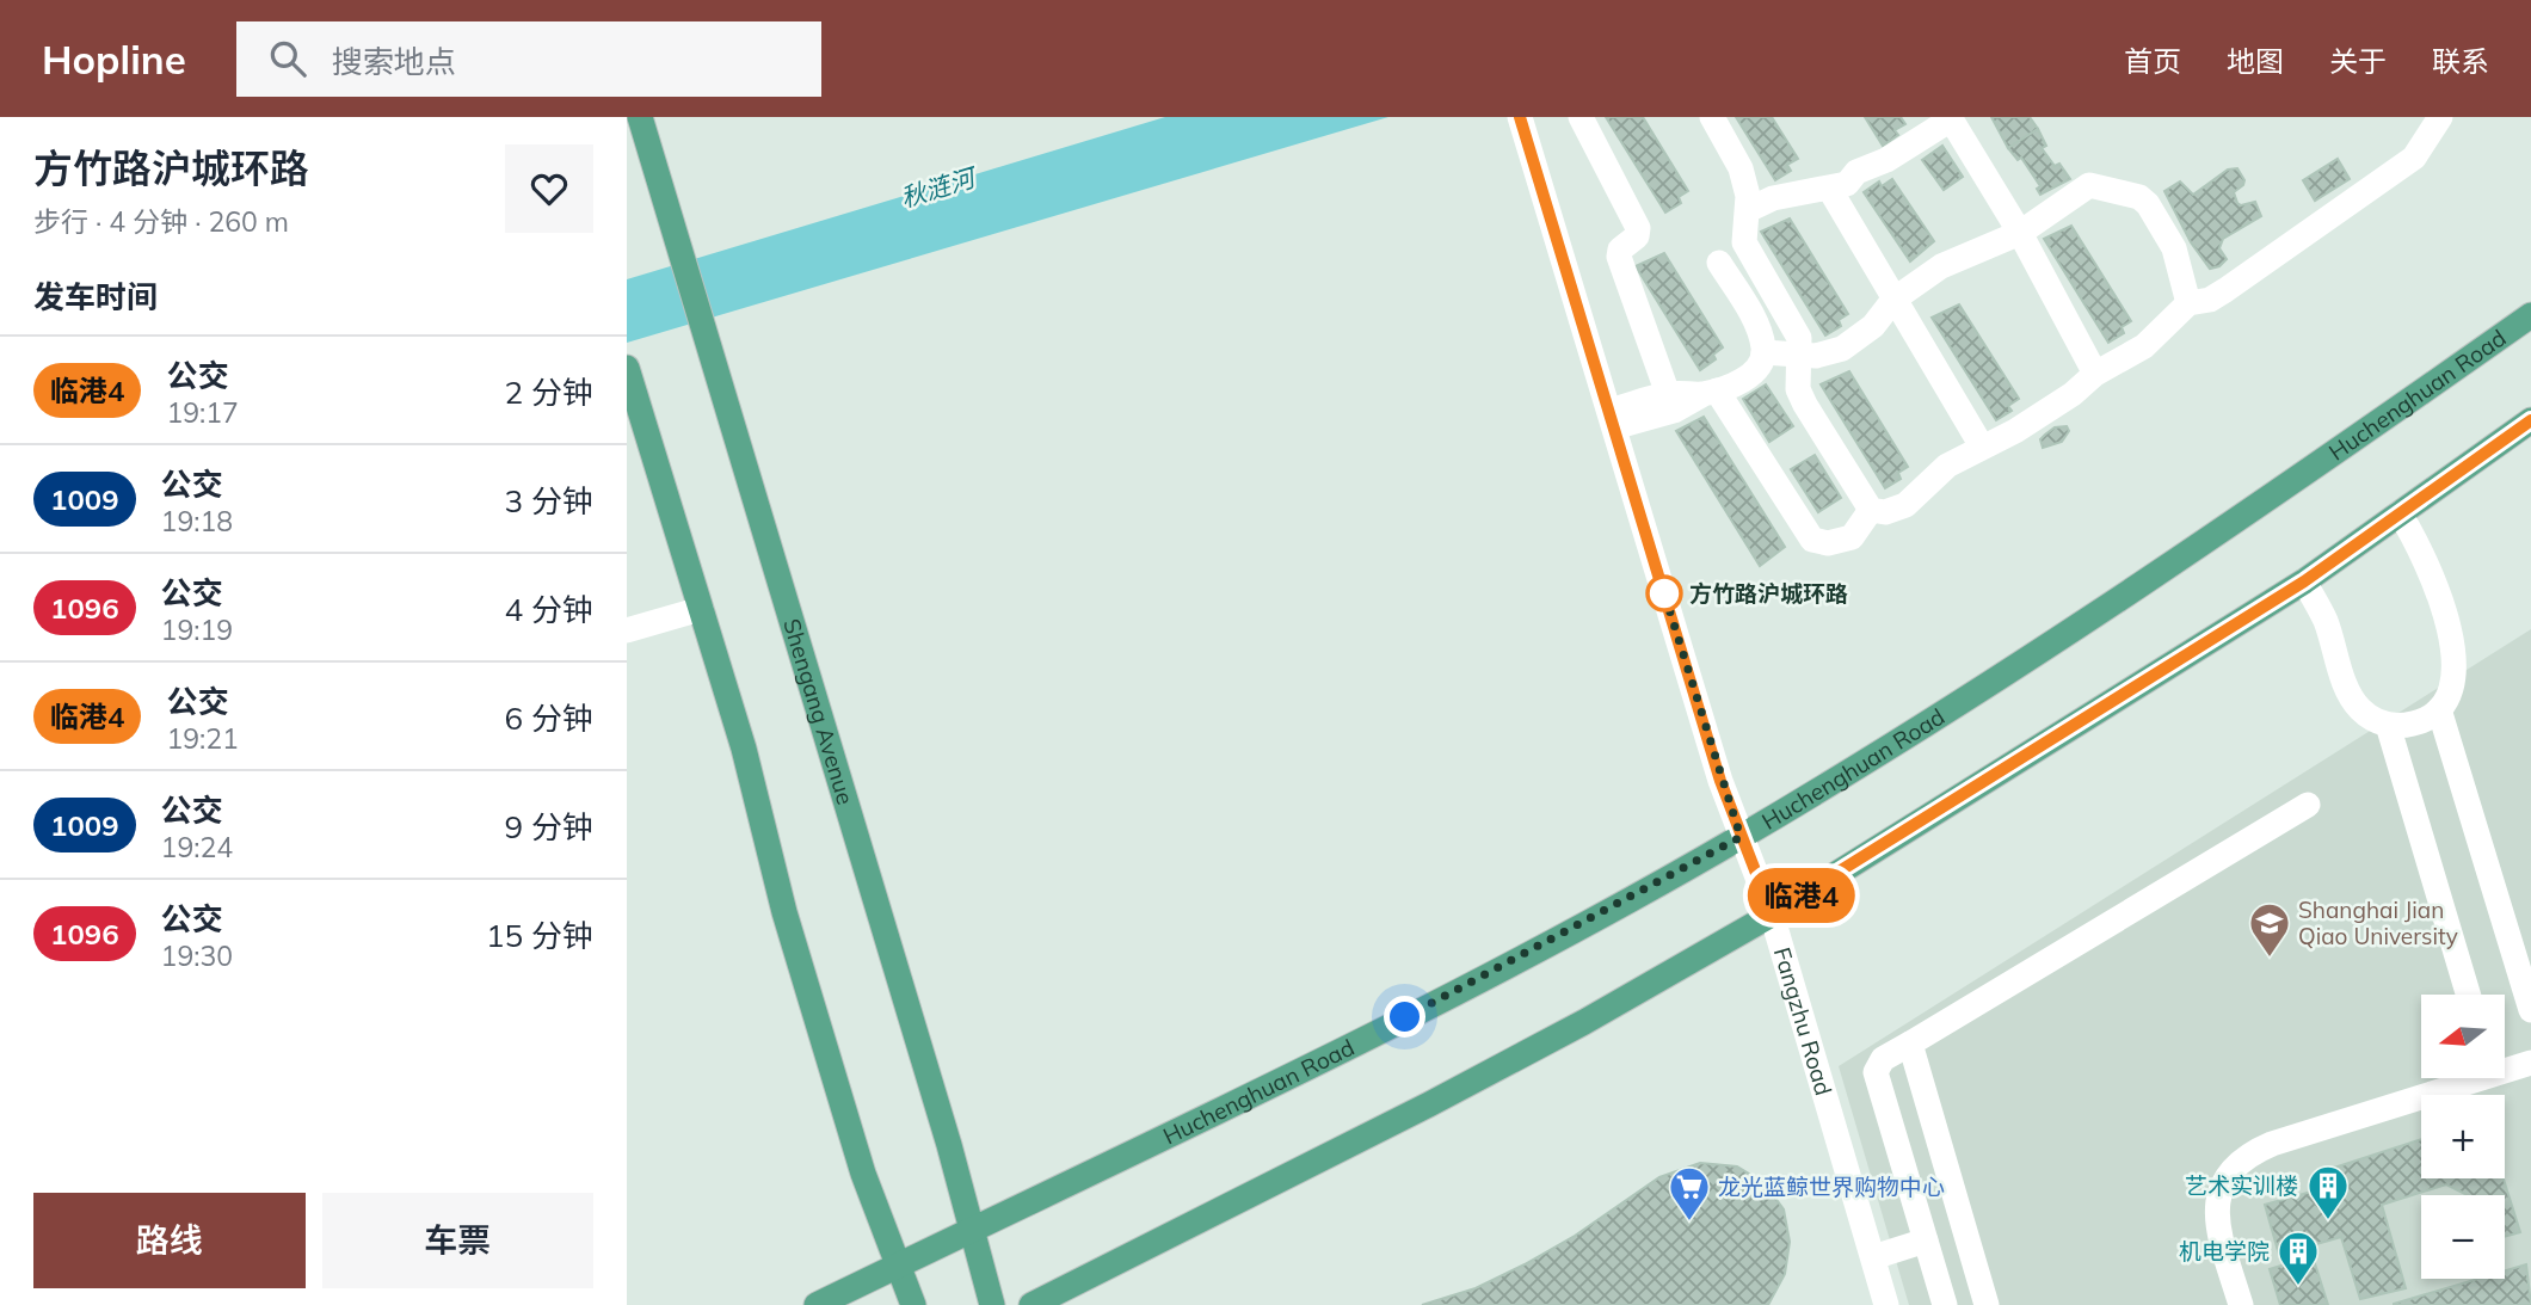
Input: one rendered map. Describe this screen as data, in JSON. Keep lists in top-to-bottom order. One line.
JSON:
{"streets":{"main road":["Huchenghuan Road","Shengang Avenue"],"street":["Fangzhu Road"]},"crossings":[["Huchenghuan Road","Shengang Avenue"],["Huchenghuan Road","Fangzhu Road"]],"water":["秋涟河"],"places":{"other":["方竹路沪城环路"],"school or university":["Shanghai Jian Qiao University"],"building":["艺术实训楼","机电学院"],"supermarket":["龙光蓝鲸世界购物中心"]},"lines":["bus line 临港4"],"north":"left","page":{"header":"Hopline","search":"搜索地点","nav":["首页","地图","关于","联系"],"heading":[["方竹路沪城环路","步行 · 4 分钟 · 260 m"],"发车时间"],"on_map":"临港4","list":[{"mark":"临港4","name":"公交","note":"19:17","value":"2 分钟"},{"mark":"1009","name":"公交","note":"19:18","value":"3 分钟"},{"mark":"1096","name":"公交","note":"19:19","value":"4 分钟"},{"mark":"临港4","name":"公交","note":"19:21","value":"6 分钟"},{"mark":"1009","name":"公交","note":"19:24","value":"9 分钟"},{"mark":"1096","name":"公交","note":"19:30","value":"15 分钟"}],"map_buttons":["+","−"],"buttons":["路线","车票"]}}
